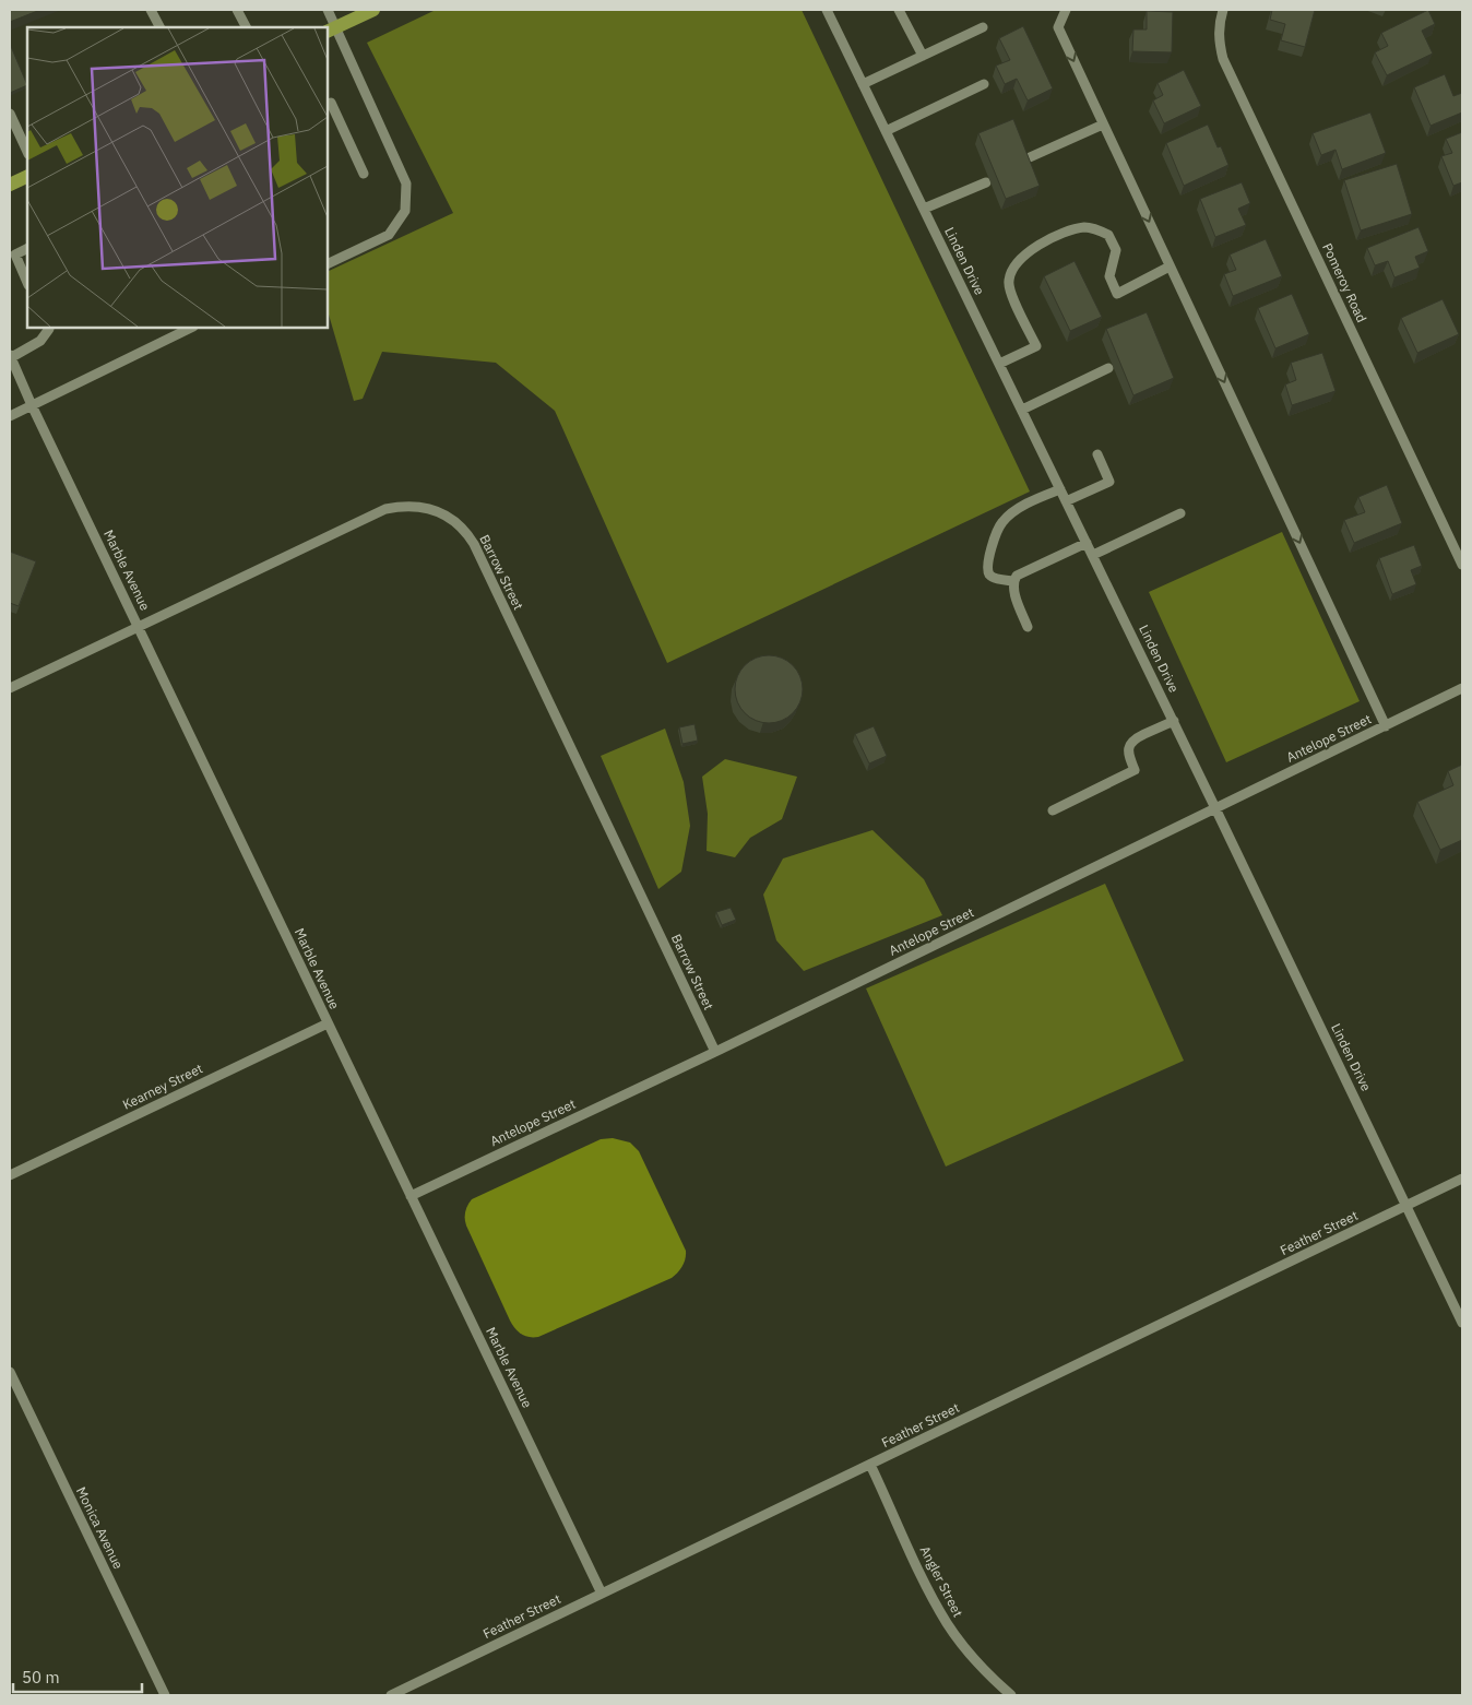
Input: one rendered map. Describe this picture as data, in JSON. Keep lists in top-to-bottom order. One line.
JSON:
{"streets":{"street":["Linden Drive","Pomeroy Road","Marble Avenue","Barrow Street","Antelope Street","Kearney Street","Feather Street","Monica Avenue","Angler Street"]},"crossings":[["Linden Drive","Antelope Street"],["Linden Drive","Feather Street"],["Marble Avenue","Barrow Street"],["Marble Avenue","Antelope Street"],["Marble Avenue","Kearney Street"],["Marble Avenue","Feather Street"],["Barrow Street","Antelope Street"],["Feather Street","Angler Street"]],"scale_bar":"50 m"}
